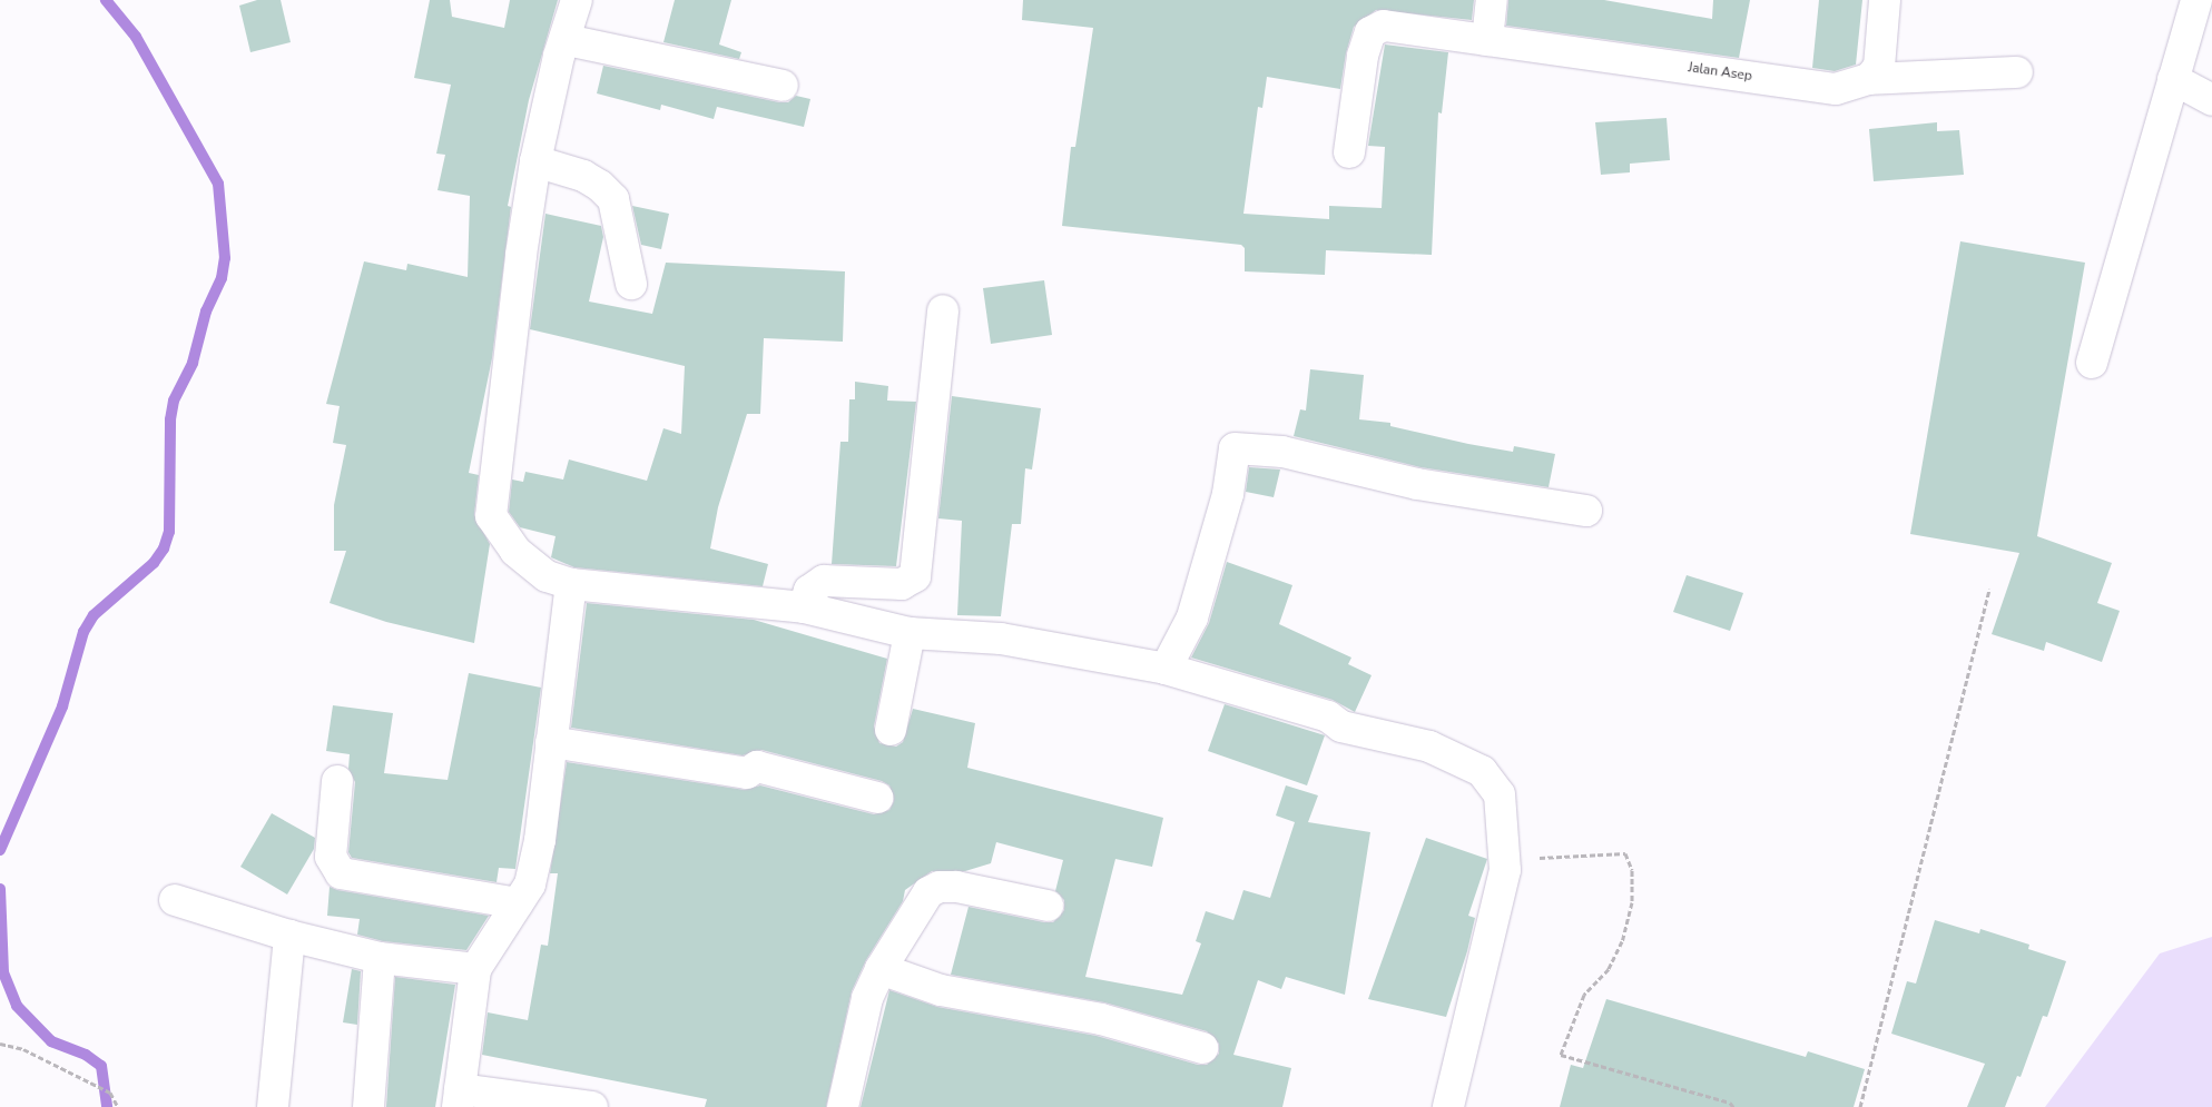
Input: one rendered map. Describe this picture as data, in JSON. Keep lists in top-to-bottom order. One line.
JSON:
{"streets":{"street":["Jalan Asep"]}}
